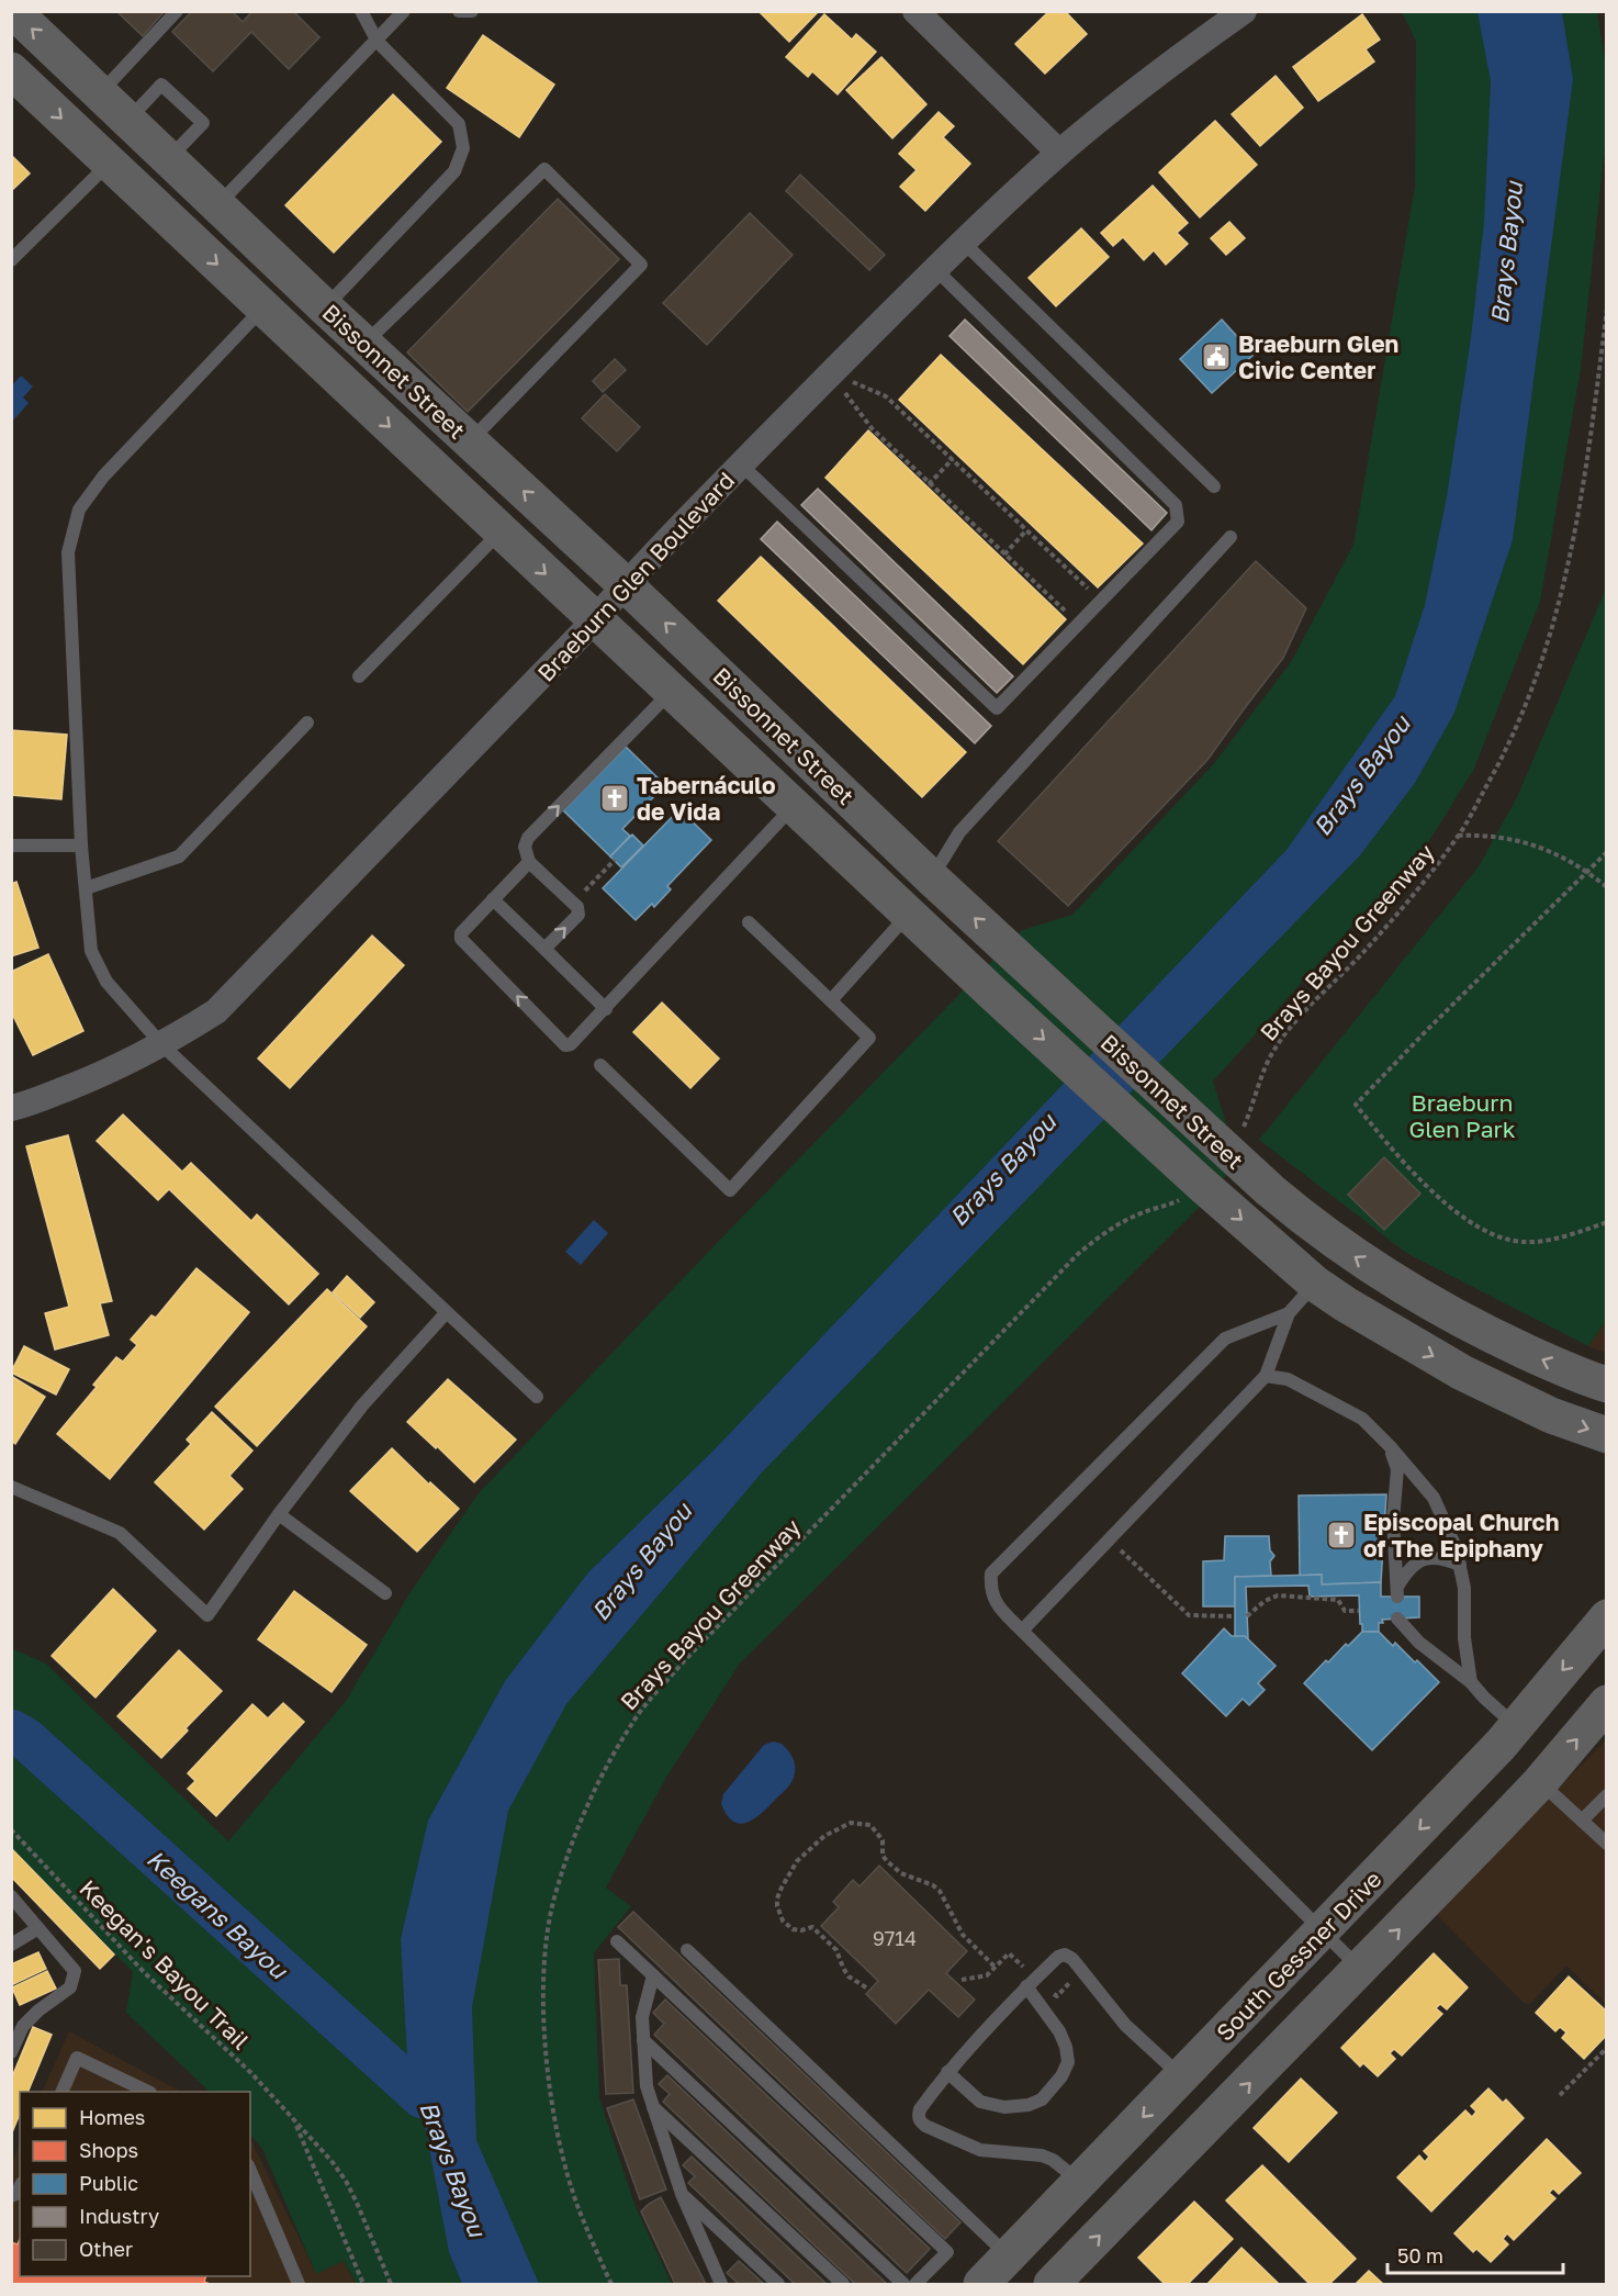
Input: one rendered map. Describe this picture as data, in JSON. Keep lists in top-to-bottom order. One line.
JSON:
{"streets":{"main road":["Bissonnet Street","South Gessner Drive"],"street":["Braeburn Glen Boulevard"],"path":["Brays Bayou Greenway","Keegan's Bayou Trail"]},"crossings":[["Bissonnet Street","Braeburn Glen Boulevard"],["Bissonnet Street","Brays Bayou Greenway"]],"water":["Brays Bayou","Keegans Bayou"],"parks":["Braeburn Glen Park"],"places":{"public building":["Braeburn Glen Civic Center"],"church":["Tabernáculo de Vida","Episcopal Church of The Epiphany"]},"house_numbers":["9714"],"legend":["Homes","Shops","Public","Industry","Other"],"scale_bar":"50 m"}
